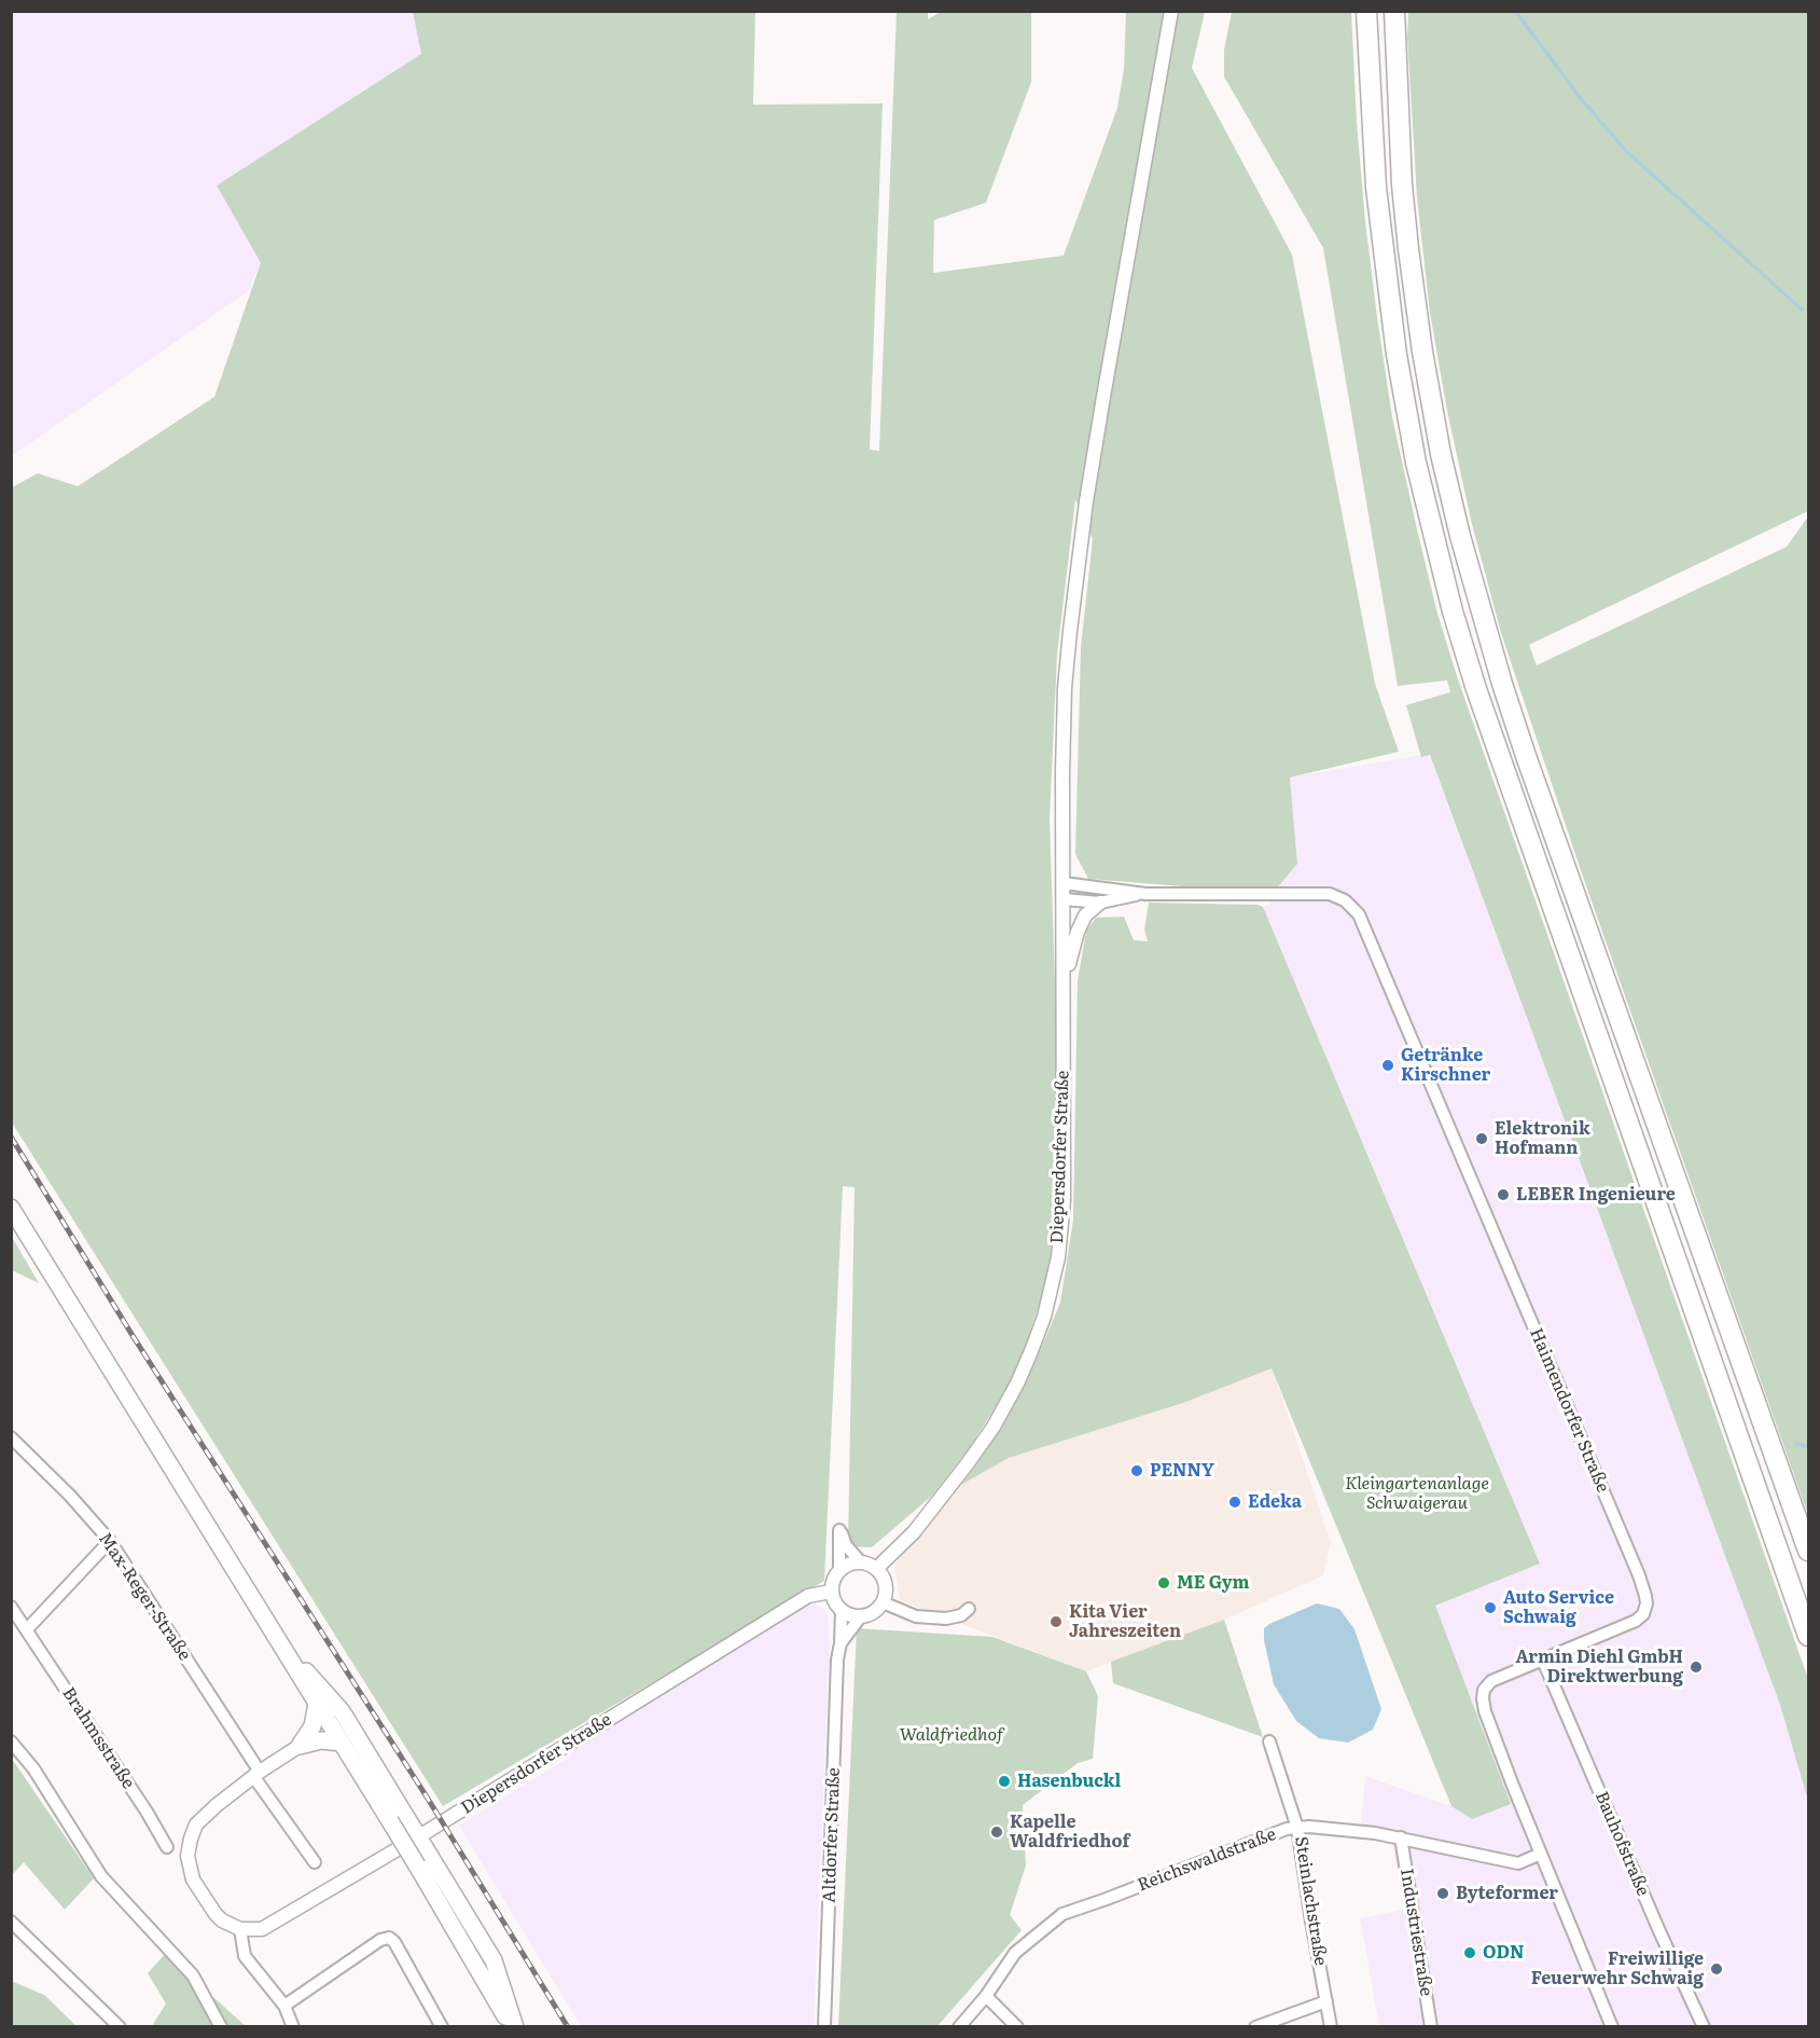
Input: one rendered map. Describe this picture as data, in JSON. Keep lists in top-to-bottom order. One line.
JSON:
{"streets":{"street":["Diepersdorfer Straße","Haimendorfer Straße","Max-Reger-Straße","Brahmsstraße","Altdorfer Straße","Bauhofstraße","Reichswaldstraße","Steinlachstraße","Industriestraße"]},"crossings":[["Diepersdorfer Straße","Haimendorfer Straße"],["Diepersdorfer Straße","Altdorfer Straße"],["Haimendorfer Straße","Bauhofstraße"],["Haimendorfer Straße","Reichswaldstraße"],["Reichswaldstraße","Steinlachstraße"],["Reichswaldstraße","Industriestraße"]],"parks":["Kleingartenanlage Schwaigerau","Waldfriedhof"],"places":["Getränke Kirschner","Elektronik Hofmann","LEBER Ingenieure","PENNY","Edeka","ME Gym","Auto Service Schwaig","Kita Vier Jahreszeiten","Armin Diehl GmbH Direktwerbung","Hasenbuckl","Kapelle Waldfriedhof","Byteformer","ODN","Freiwillige Feuerwehr Schwaig"]}
